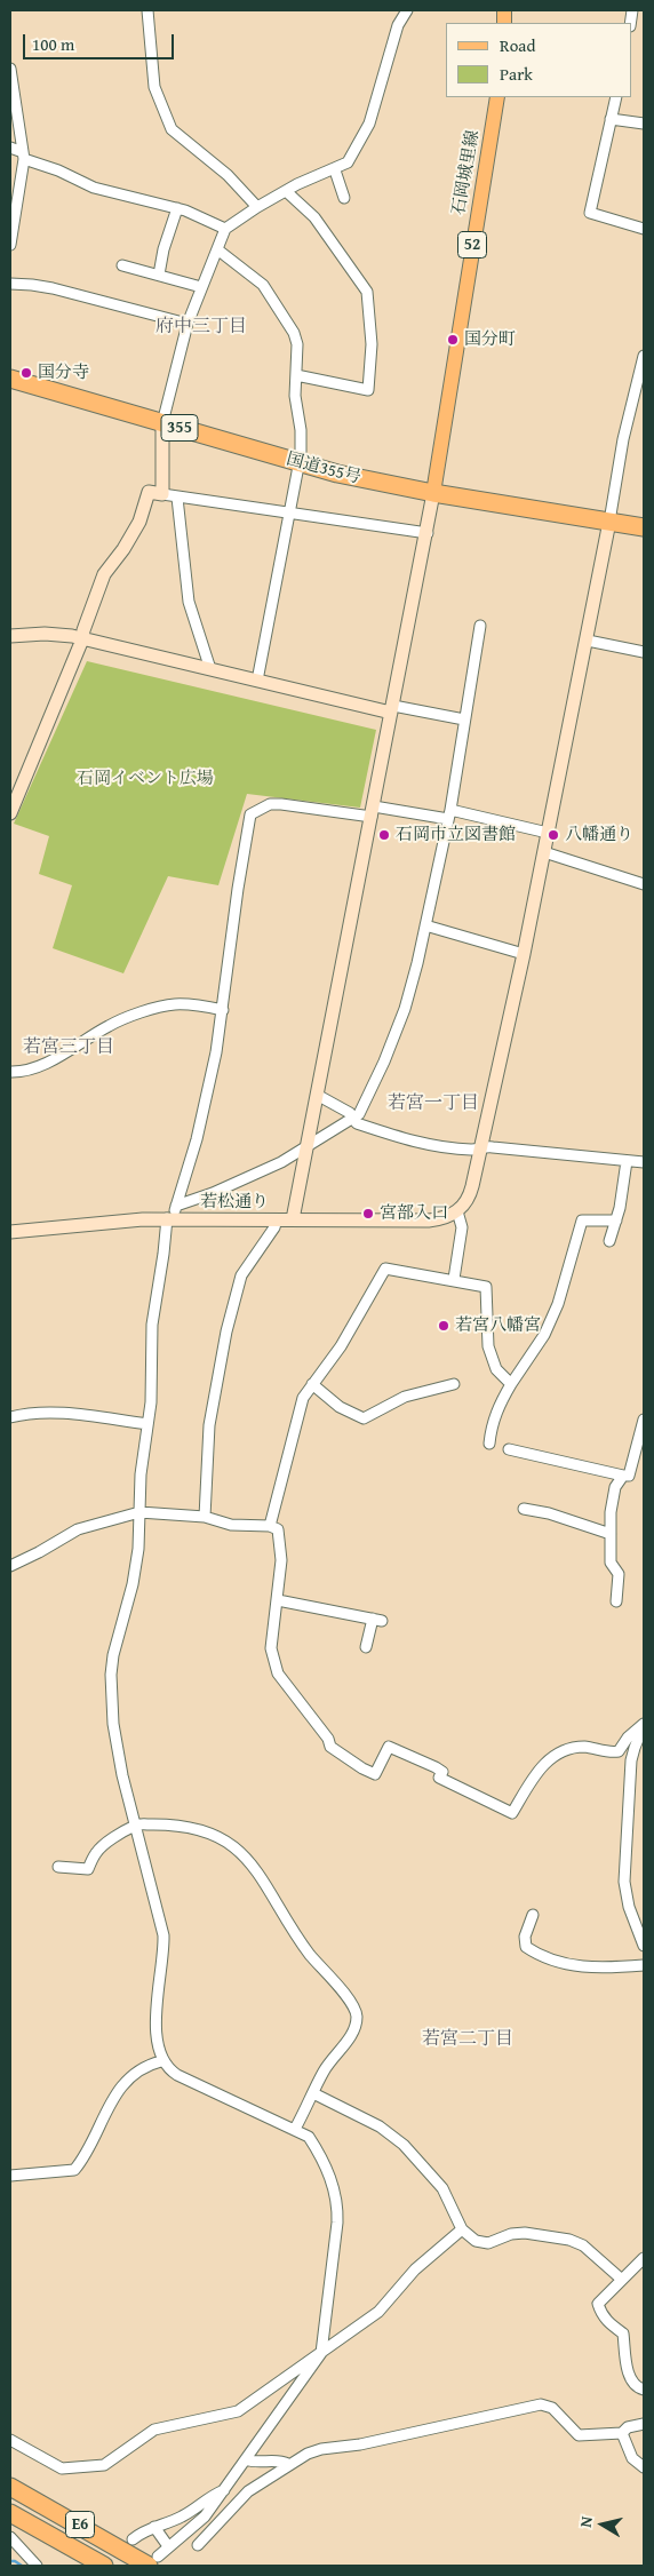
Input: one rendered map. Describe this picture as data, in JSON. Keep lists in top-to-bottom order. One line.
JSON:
{"streets":{"highway":["355","国道355号","E6"],"main road":["石岡城里線","52"],"street":["若松通り"]},"crossings":[["石岡城里線","国道355号"]],"districts":["府中三丁目","若宮三丁目","若宮一丁目","若宮二丁目"],"parks":["石岡イベント広場"],"places":["国分町","国分寺","石岡市立図書館","八幡通り","宮部入口","若宮八幡宮"],"legend":["Road","Park"],"scale_bar":"100 m","north":"left"}
